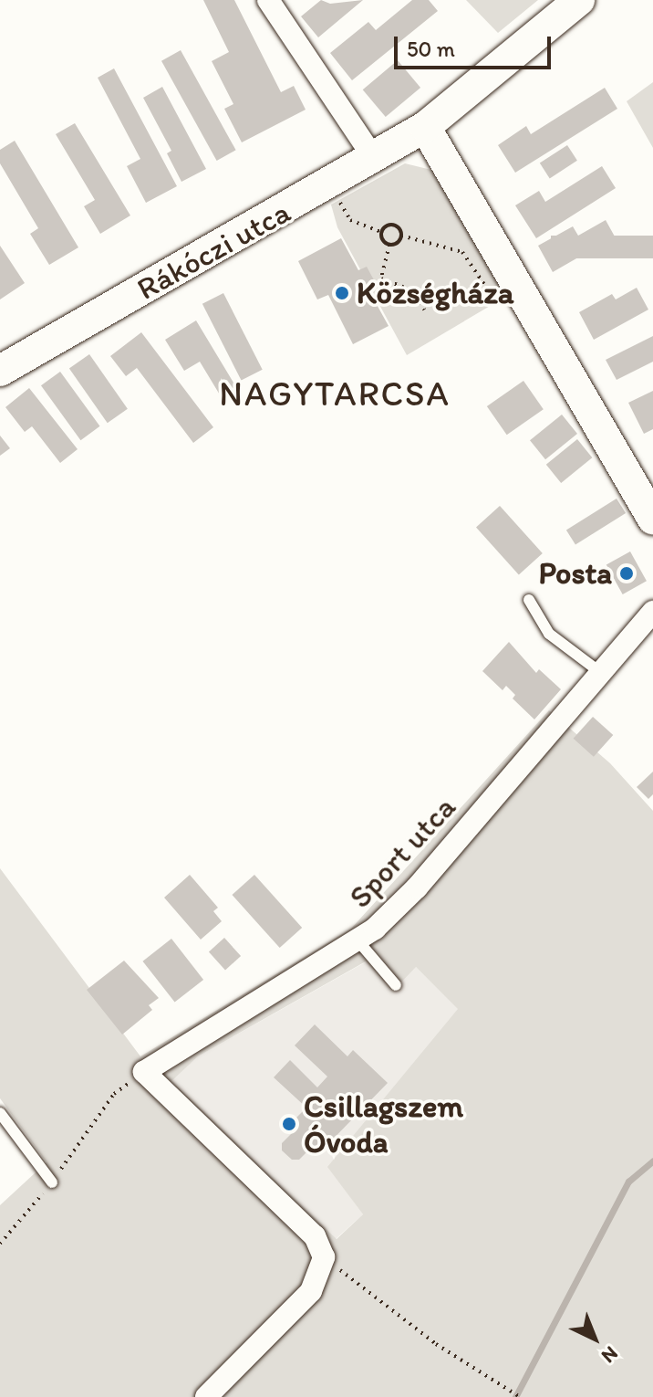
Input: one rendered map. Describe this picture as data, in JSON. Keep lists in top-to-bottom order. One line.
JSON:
{"streets":{"main road":["Rákóczi utca"],"street":["Sport utca"]},"districts":["NAGYTARCSA"],"places":["Községháza","Posta","Csillagszem Óvoda"],"scale_bar":"50 m","north":"bottom right"}
